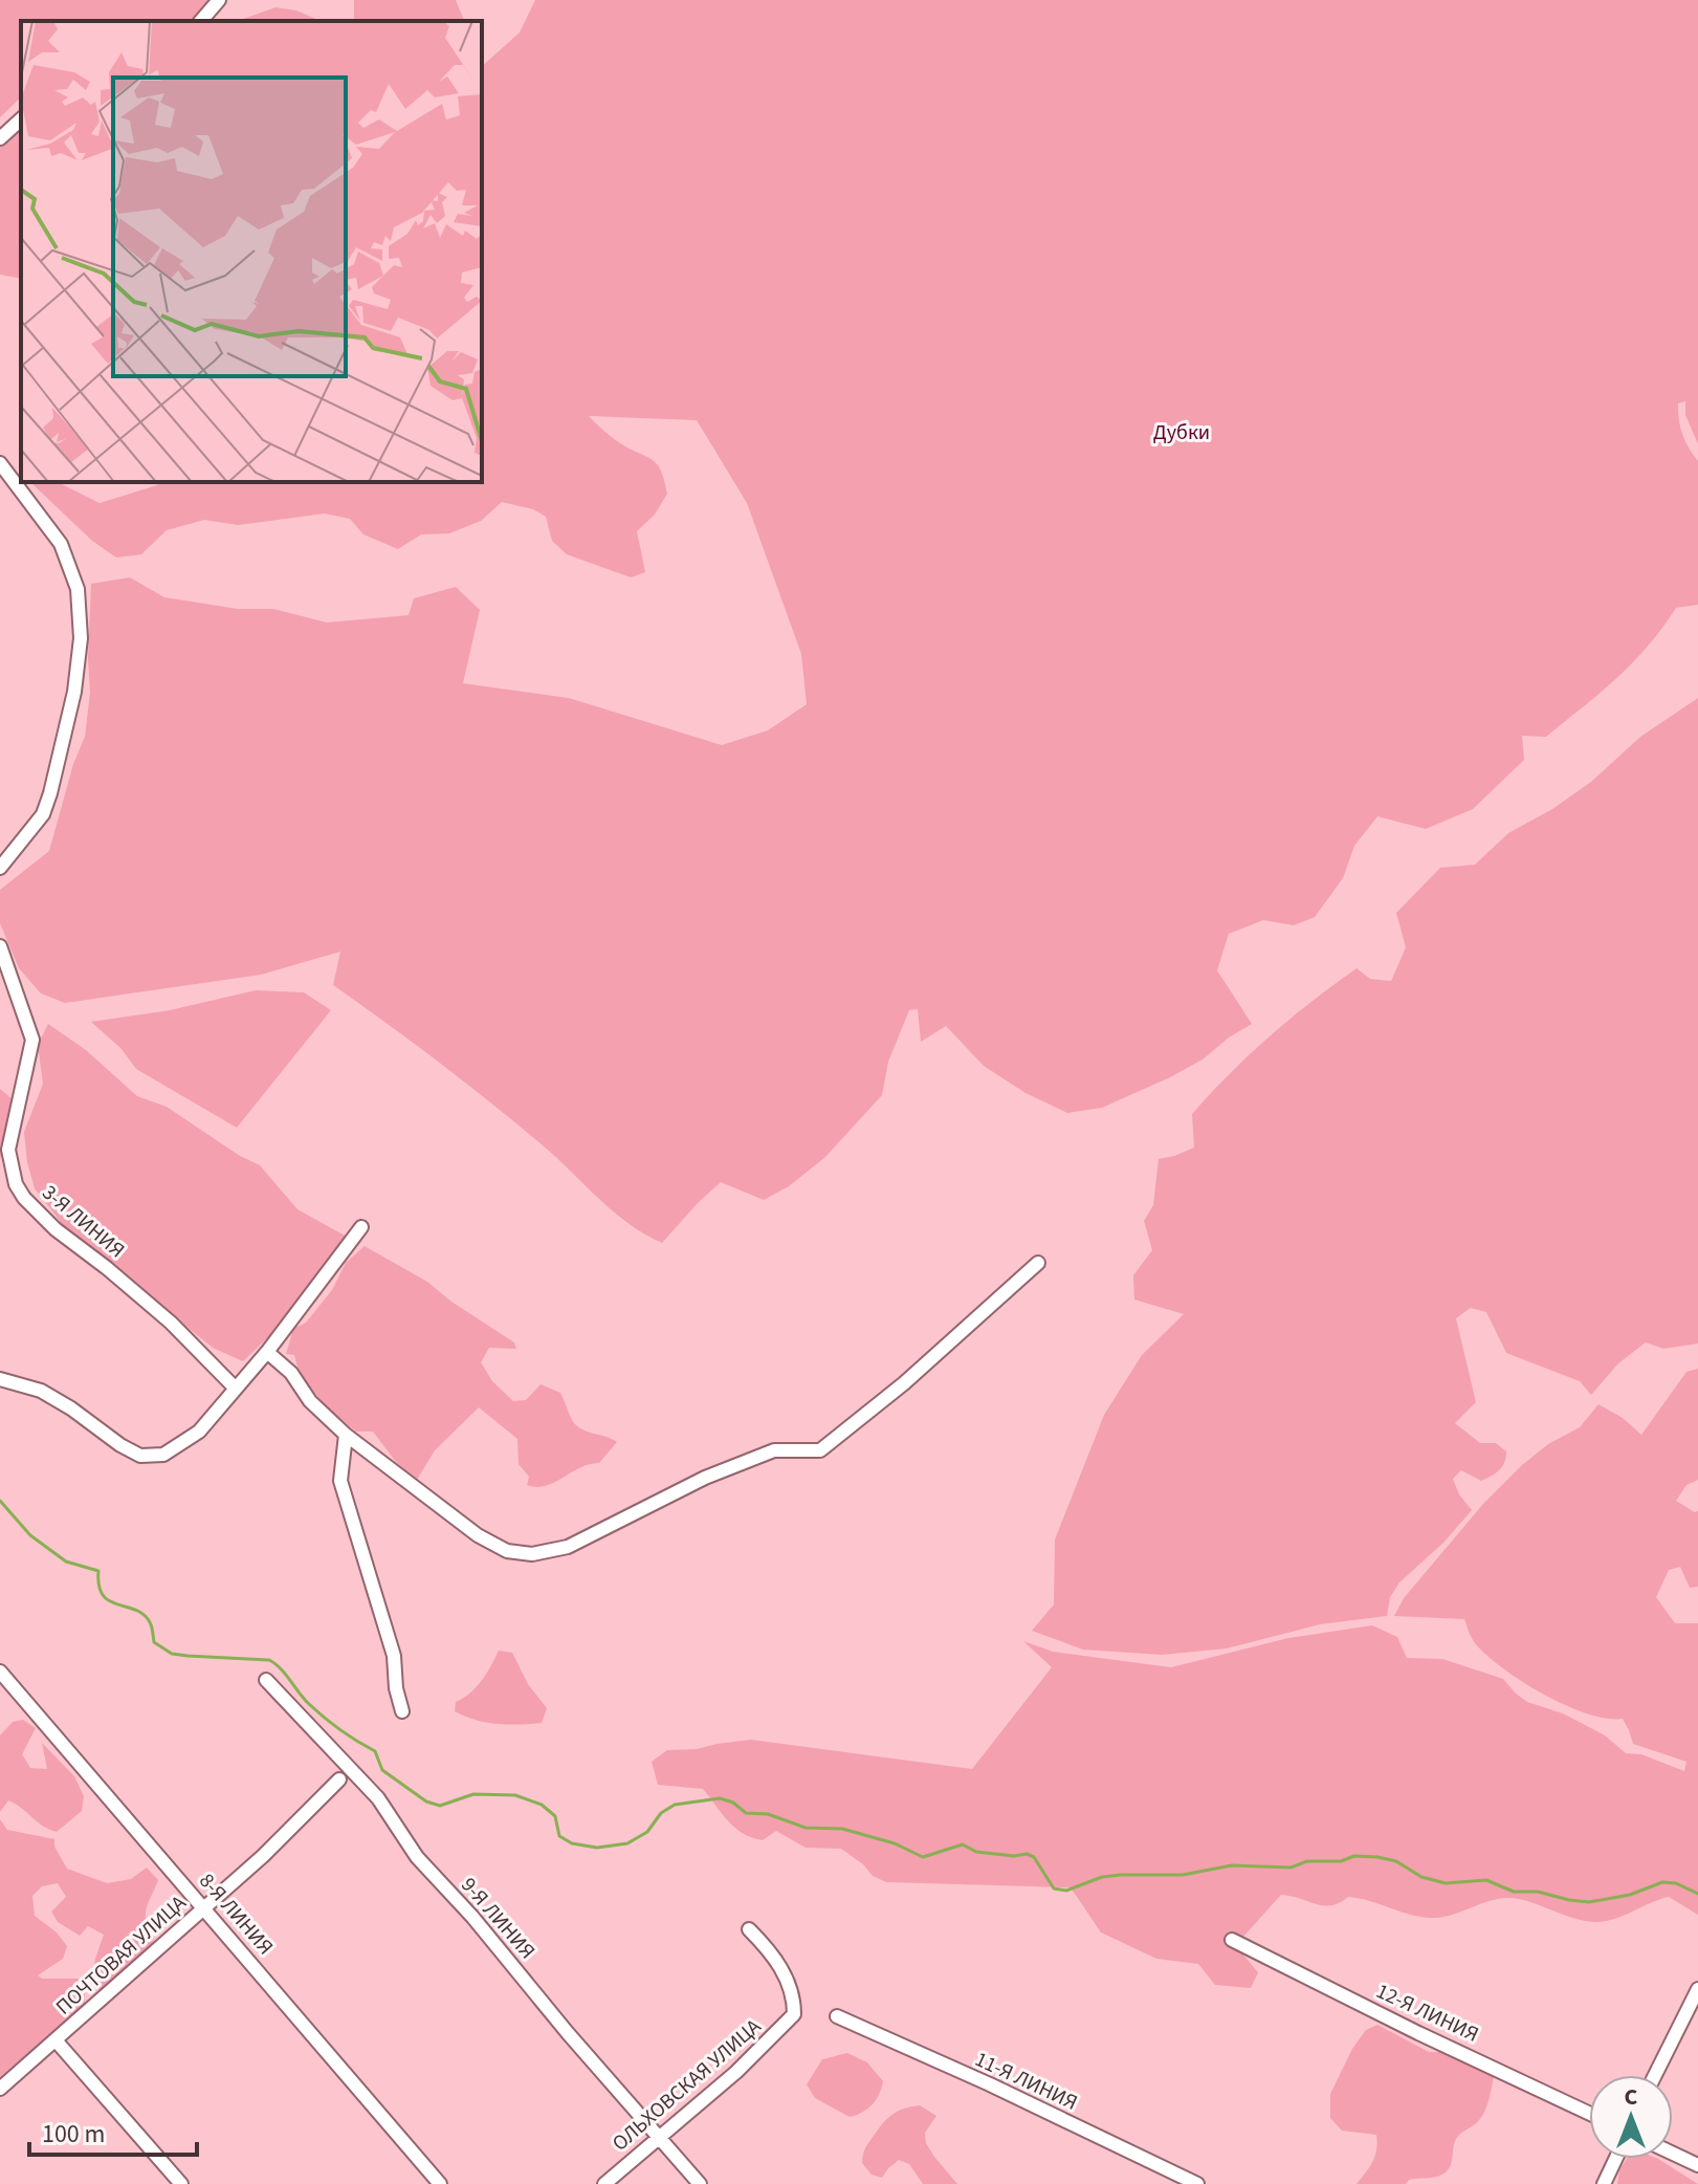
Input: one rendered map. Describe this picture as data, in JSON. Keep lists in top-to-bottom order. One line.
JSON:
{"streets":{"street":["3-Я ЛИНИЯ","8-Я ЛИНИЯ","9-Я ЛИНИЯ","ПОЧТОВАЯ УЛИЦА","12-Я ЛИНИЯ","11-Я ЛИНИЯ","ОЛЬХОВСКАЯ УЛИЦА"]},"crossings":[["8-Я ЛИНИЯ","ПОЧТОВАЯ УЛИЦА"],["9-Я ЛИНИЯ","ОЛЬХОВСКАЯ УЛИЦА"]],"parks":["Дубки"],"scale_bar":"100 m","north":"top"}
